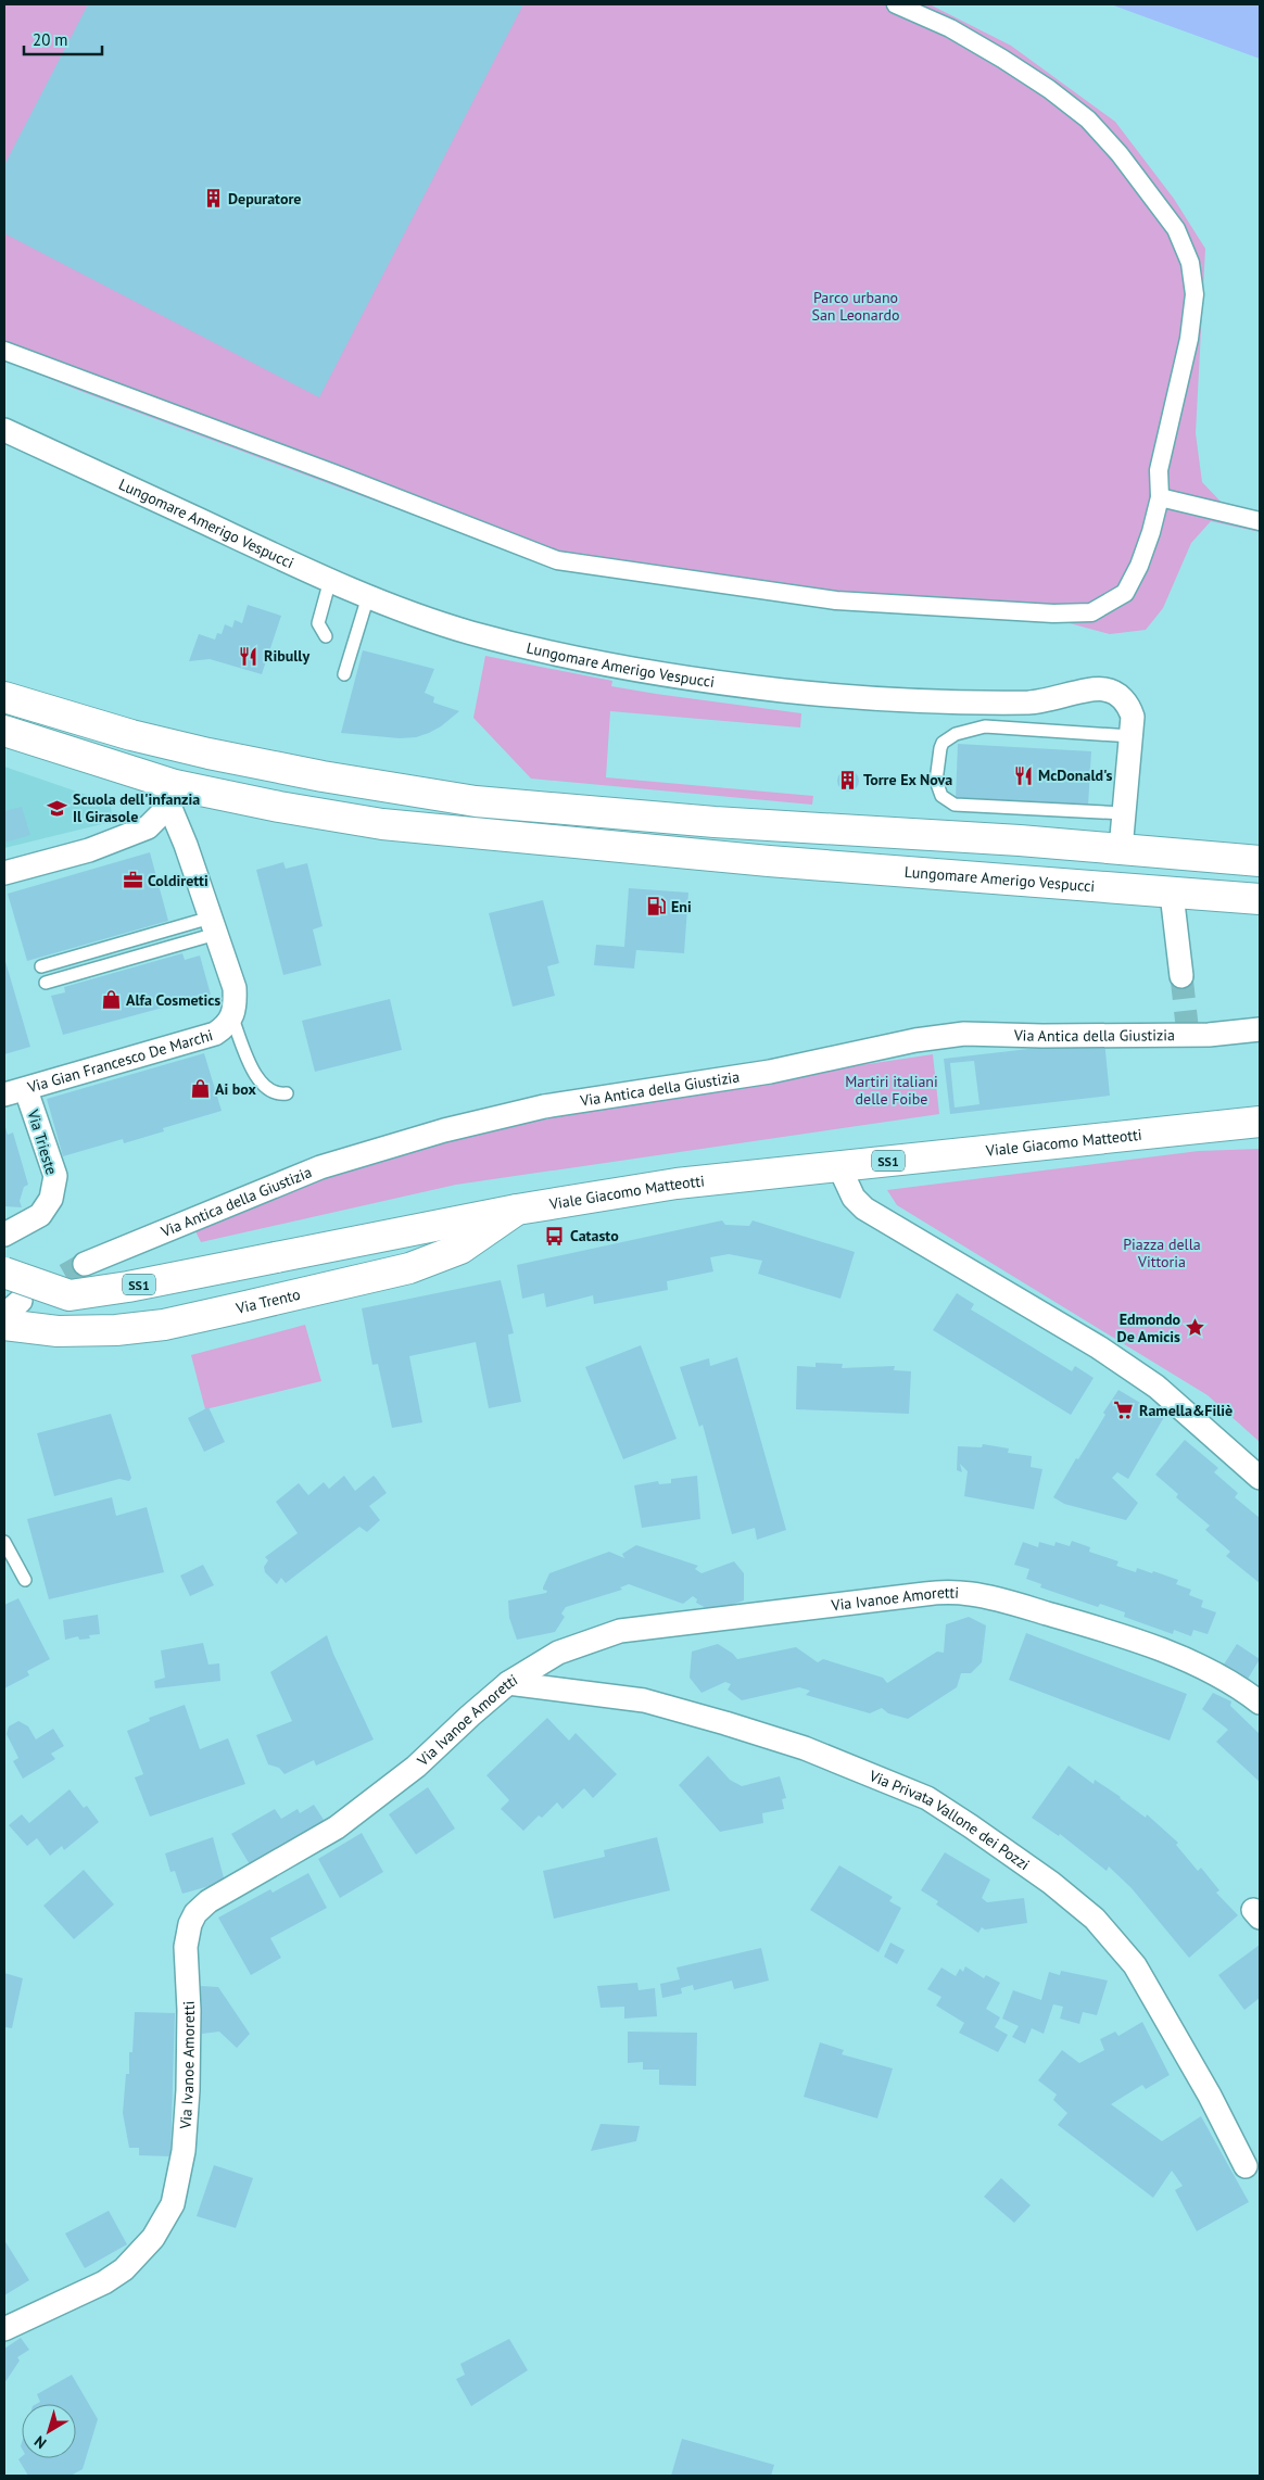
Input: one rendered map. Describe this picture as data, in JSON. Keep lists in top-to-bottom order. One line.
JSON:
{"streets":{"main road":["Lungomare Amerigo Vespucci","Viale Giacomo Matteotti","SS1","Via Trento"],"street":["Via Antica della Giustizia","Via Gian Francesco De Marchi","Via Trieste","Via Ivanoe Amoretti","Via Privata Vallone dei Pozzi"]},"crossings":[["Via Gian Francesco De Marchi","Via Trieste"],["Viale Giacomo Matteotti","Via Trento"],["Via Ivanoe Amoretti","Via Privata Vallone dei Pozzi"]],"parks":["Parco urbano San Leonardo","Martiri italiani delle Foibe","Piazza della Vittoria"],"places":{"building":["Depuratore","Torre Ex Nova"],"restaurant":["Ribully","McDonald's"],"school or university":["Scuola dell'infanzia Il Girasole"],"office":["Coldiretti"],"fuel station":["Eni"],"shop":["Alfa Cosmetics","Ai box"],"bus stop":["Catasto"],"place":["Edmondo De Amicis"],"supermarket":["Ramella&Filiè"]},"scale_bar":"20 m","north":"bottom left"}
